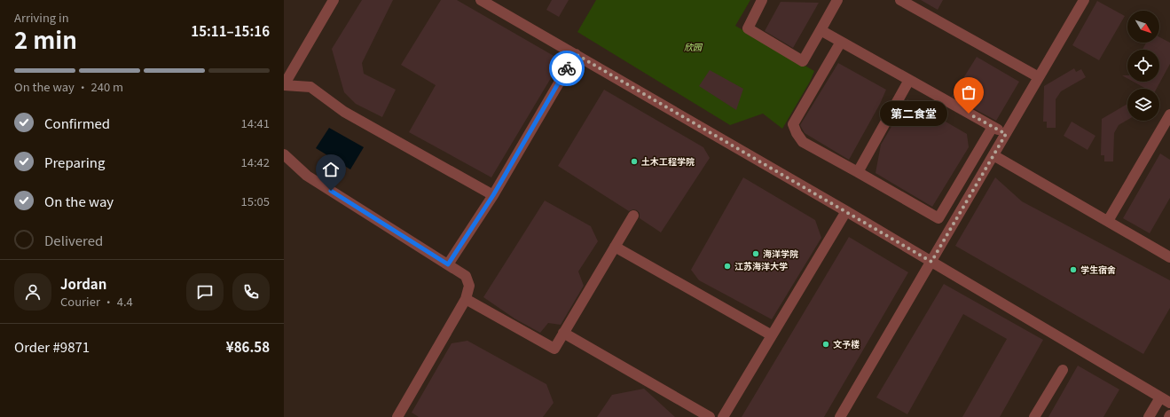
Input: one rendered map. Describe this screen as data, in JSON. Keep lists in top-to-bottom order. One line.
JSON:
{"parks":["欣园"],"places":["第二食堂","土木工程学院","海洋学院","江苏海洋大学","学生宿舍","文予楼"],"north":"bottom right","page":{"heading":["2 min","Arriving in","15:11–15:16"],"panel":["Jordan","Courier · 4.4","Order #9871","¥86.58"],"bar":"On the way · 240 m","bubble":"第二食堂","list":[["Confirmed","14:41"],["Preparing","14:42"],["On the way","15:05"],"Delivered"]}}
